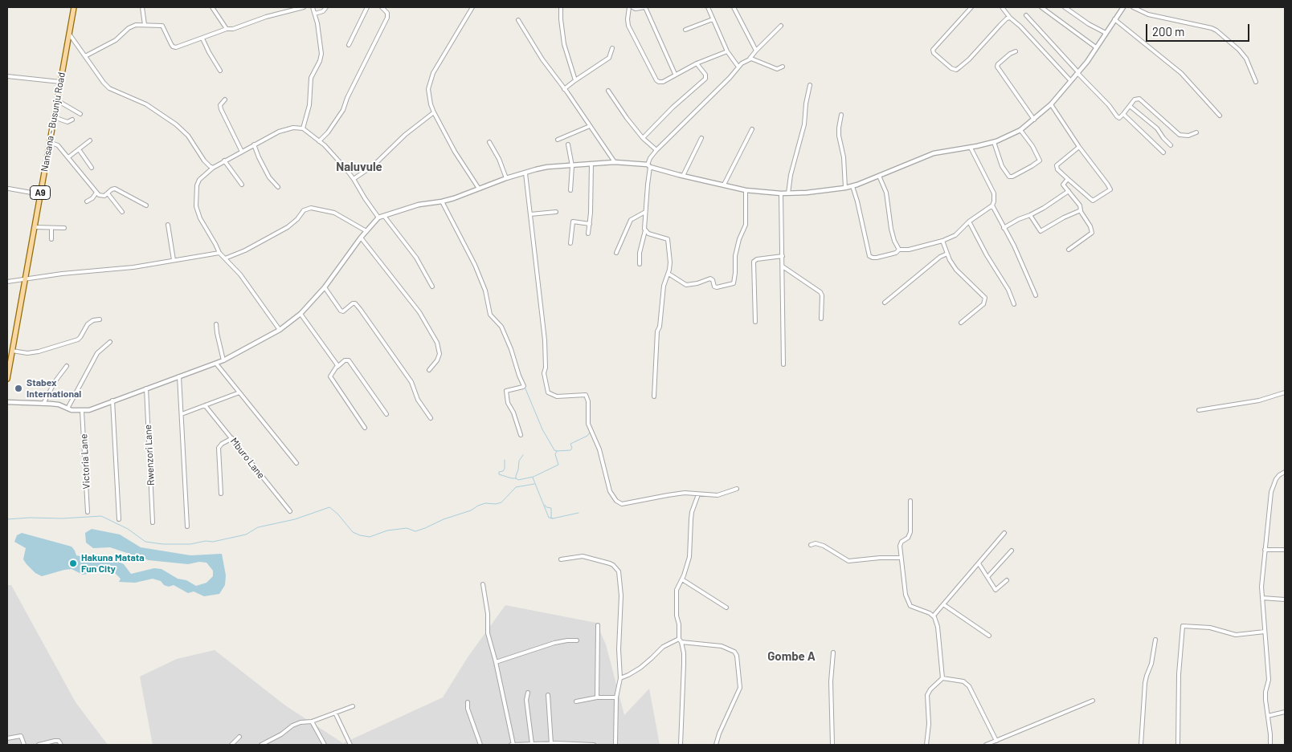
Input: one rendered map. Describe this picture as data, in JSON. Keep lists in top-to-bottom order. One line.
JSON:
{"streets":{"main road":["Nansana - Busunju Road","A9"],"street":["Rwenzori Lane","Mburo Lane","Victoria Lane"]},"districts":["Naluvule","Gombe A"],"places":["Stabex International","Hakuna Matata Fun City"],"scale_bar":"200 m"}
